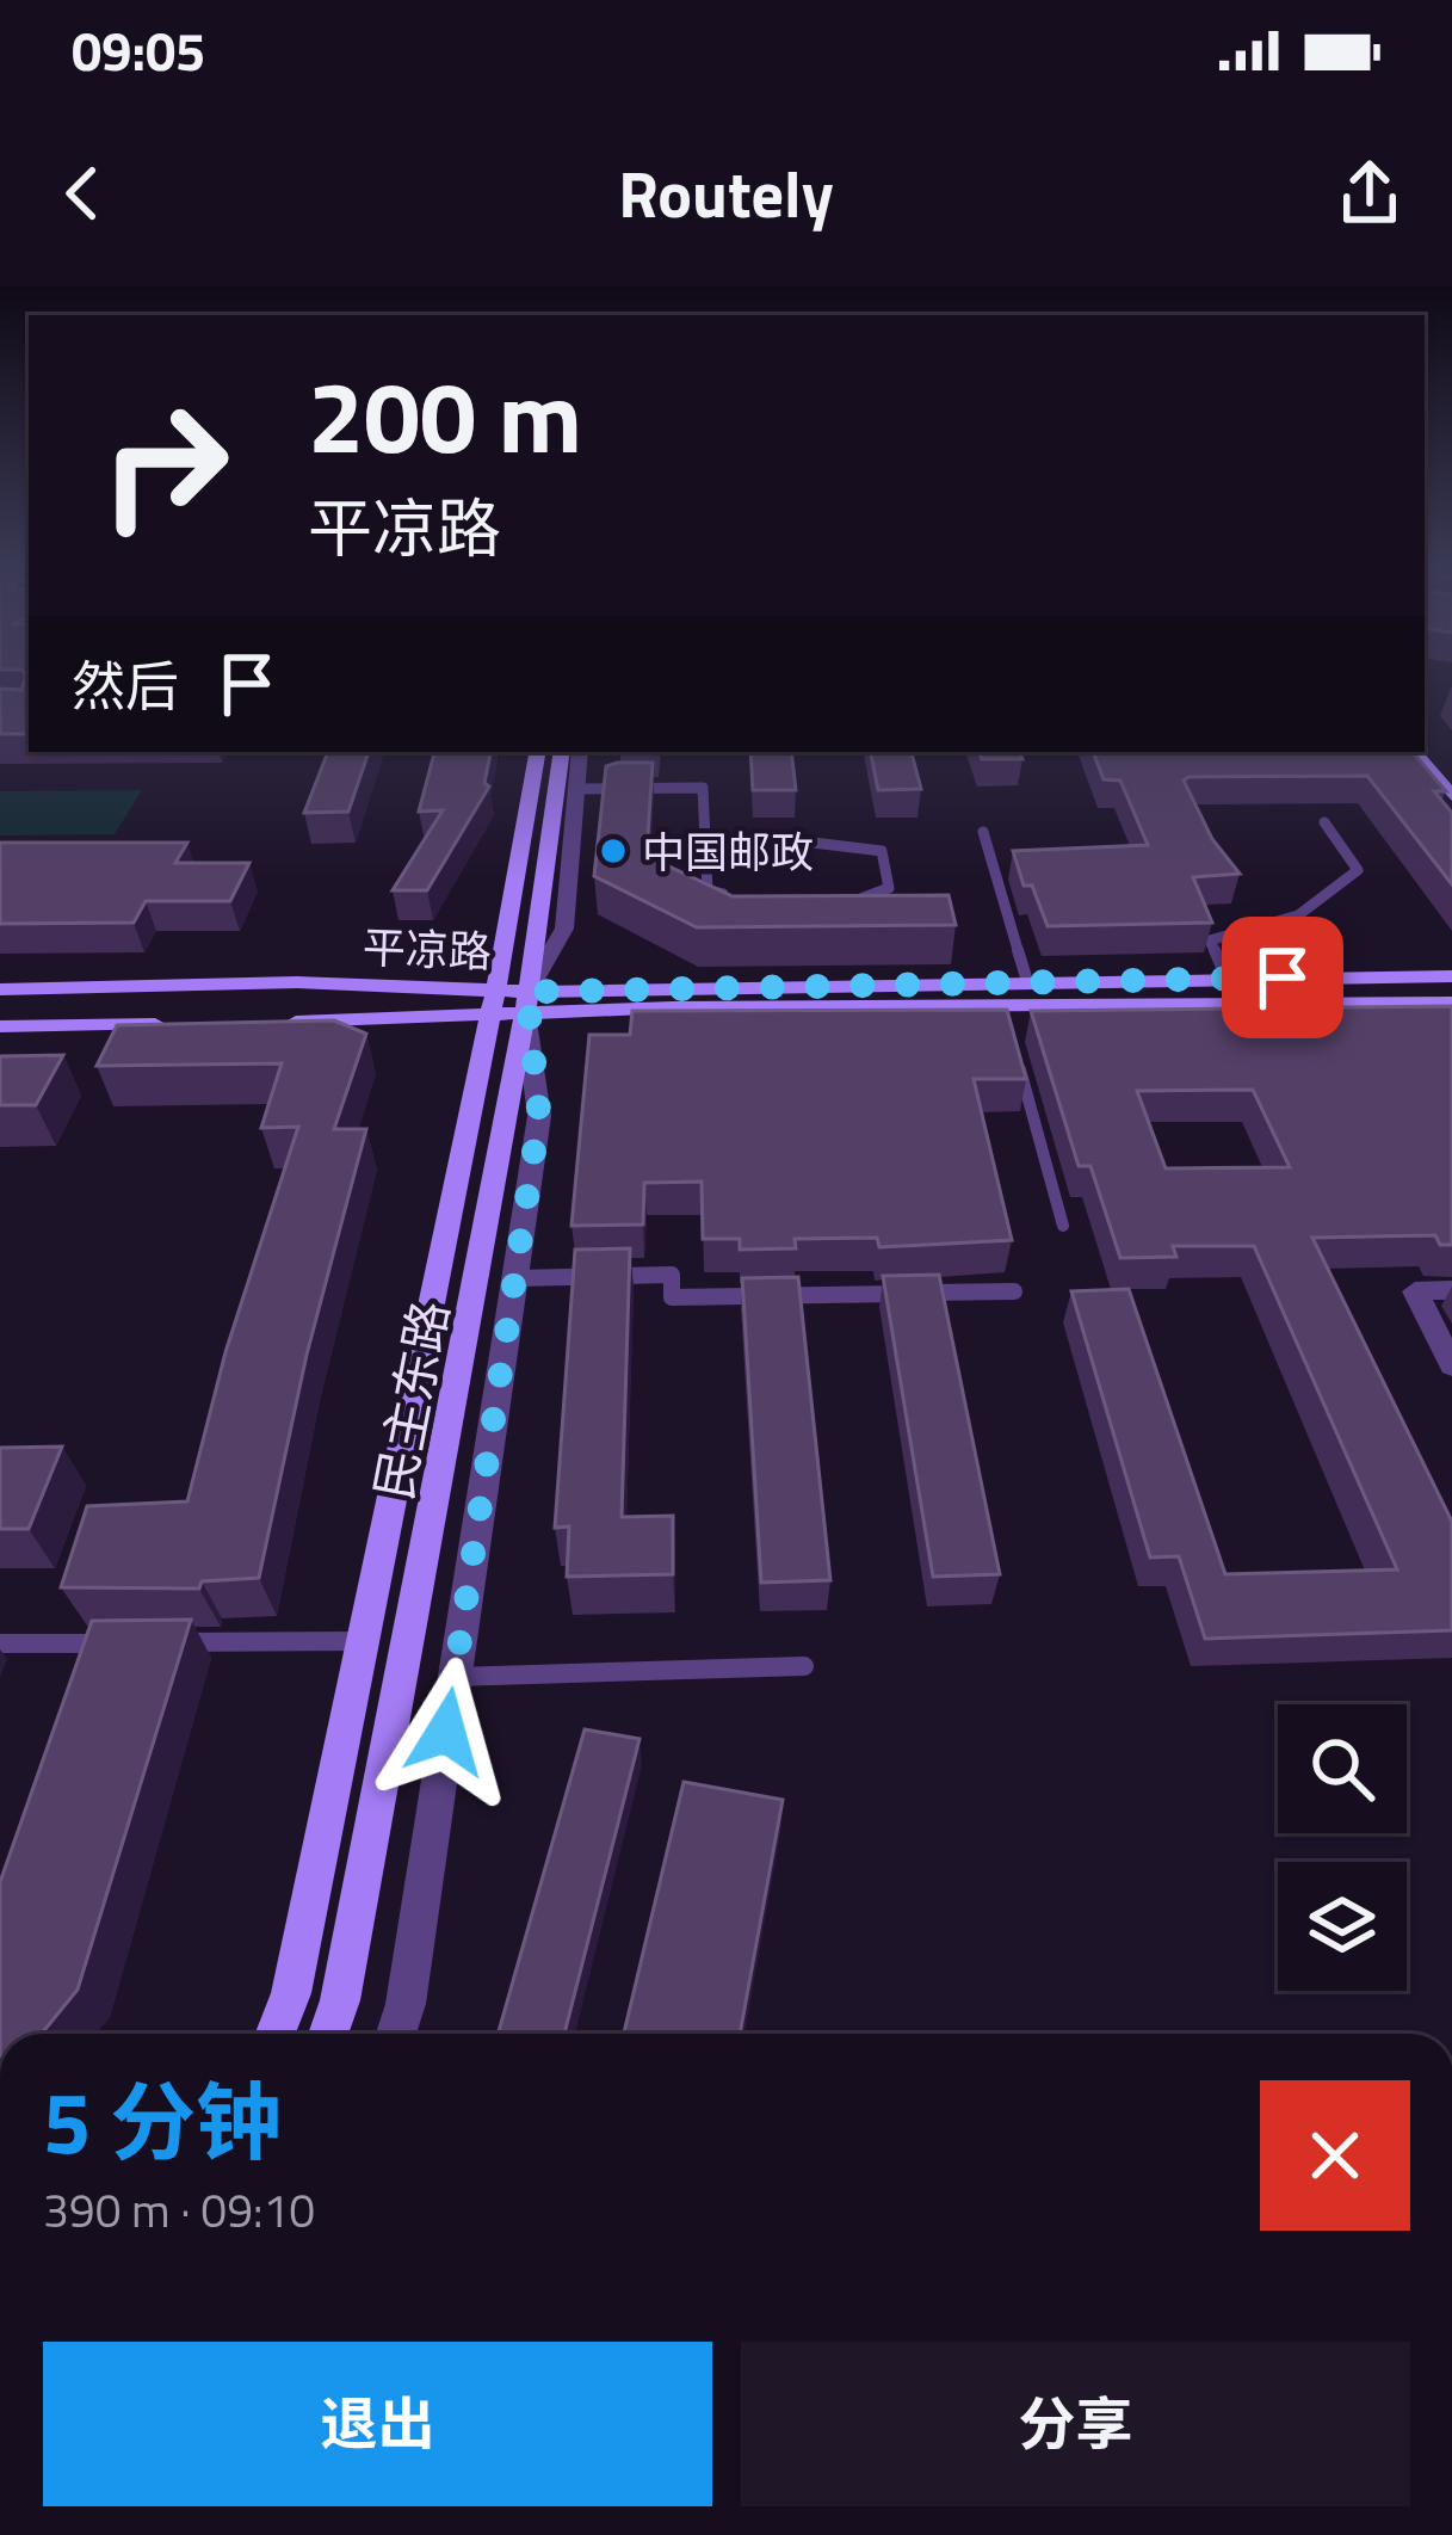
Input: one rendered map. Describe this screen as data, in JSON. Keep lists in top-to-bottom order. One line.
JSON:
{"streets":{"main road":["平凉路","民主东路"]},"crossings":[["平凉路","民主东路"]],"places":["中国邮政"],"page":{"status":"09:05","header":"Routely","turn":["200 m","平凉路"],"then":"然后","heading":["5 分钟","390 m · 09:10"],"buttons":["退出","分享"]}}
